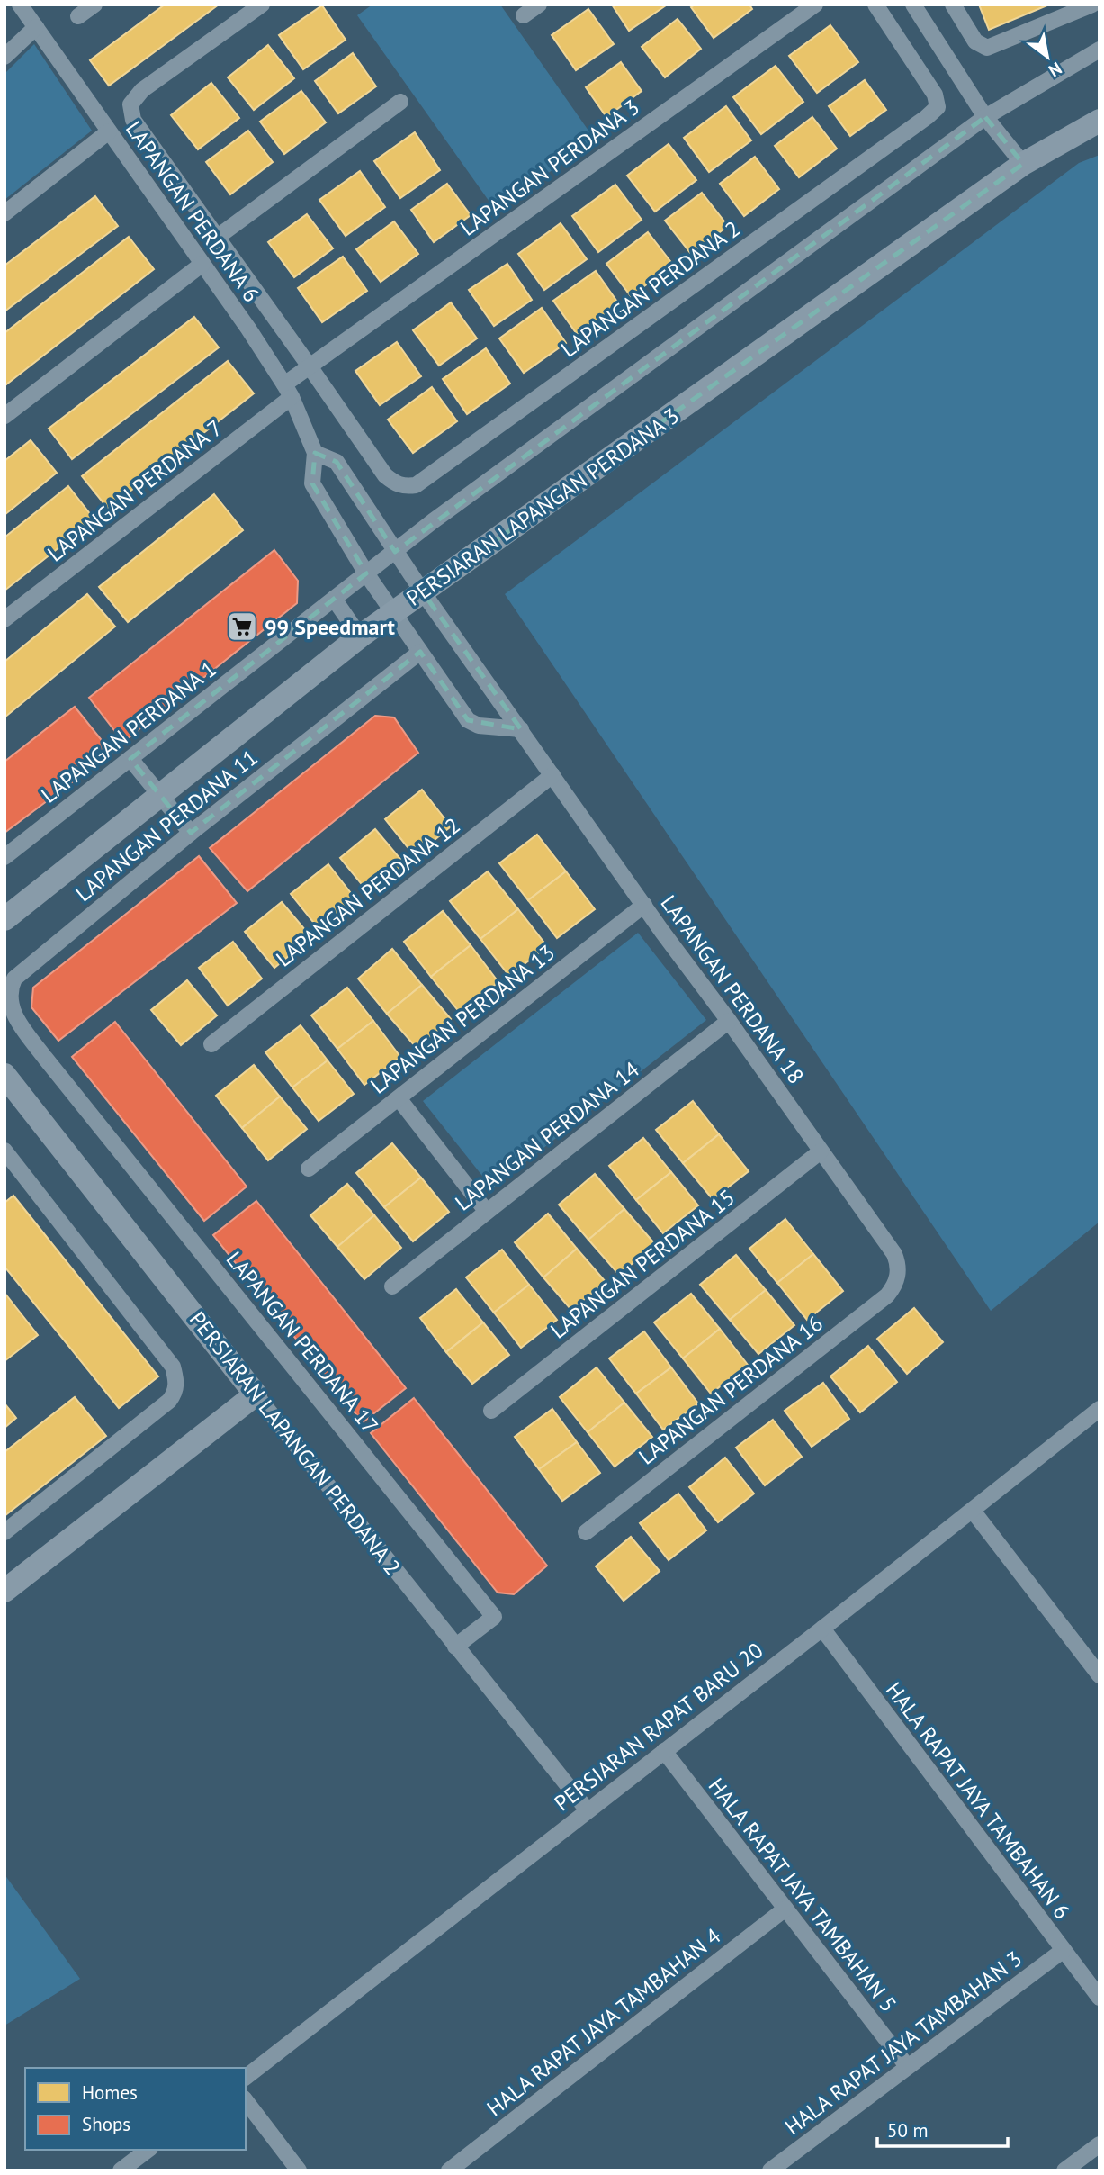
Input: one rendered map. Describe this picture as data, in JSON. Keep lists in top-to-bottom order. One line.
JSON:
{"streets":{"street":["LAPANGAN PERDANA 3","LAPANGAN PERDANA 6","LAPANGAN PERDANA 2","LAPANGAN PERDANA 7","PERSIARAN LAPANGAN PERDANA 3","LAPANGAN PERDANA 1","LAPANGAN PERDANA 11","LAPANGAN PERDANA 12","LAPANGAN PERDANA 18","LAPANGAN PERDANA 13","LAPANGAN PERDANA 14","LAPANGAN PERDANA 15","LAPANGAN PERDANA 17","LAPANGAN PERDANA 16","PERSIARAN LAPANGAN PERDANA 2","PERSIARAN RAPAT BARU 20","HALA RAPAT JAYA TAMBAHAN 6","HALA RAPAT JAYA TAMBAHAN 5","HALA RAPAT JAYA TAMBAHAN 4","HALA RAPAT JAYA TAMBAHAN 3"]},"crossings":[["LAPANGAN PERDANA 3","LAPANGAN PERDANA 6"],["LAPANGAN PERDANA 3","LAPANGAN PERDANA 2"],["LAPANGAN PERDANA 3","LAPANGAN PERDANA 7"],["LAPANGAN PERDANA 6","LAPANGAN PERDANA 7"],["LAPANGAN PERDANA 6","PERSIARAN LAPANGAN PERDANA 3"],["LAPANGAN PERDANA 6","LAPANGAN PERDANA 1"],["PERSIARAN LAPANGAN PERDANA 3","LAPANGAN PERDANA 18"],["LAPANGAN PERDANA 1","LAPANGAN PERDANA 18"],["LAPANGAN PERDANA 11","LAPANGAN PERDANA 17"],["LAPANGAN PERDANA 12","LAPANGAN PERDANA 18"],["LAPANGAN PERDANA 18","LAPANGAN PERDANA 13"],["LAPANGAN PERDANA 18","LAPANGAN PERDANA 14"],["LAPANGAN PERDANA 18","LAPANGAN PERDANA 15"],["LAPANGAN PERDANA 18","LAPANGAN PERDANA 16"],["LAPANGAN PERDANA 17","PERSIARAN LAPANGAN PERDANA 2"],["PERSIARAN LAPANGAN PERDANA 2","PERSIARAN RAPAT BARU 20"],["PERSIARAN RAPAT BARU 20","HALA RAPAT JAYA TAMBAHAN 6"],["PERSIARAN RAPAT BARU 20","HALA RAPAT JAYA TAMBAHAN 5"],["HALA RAPAT JAYA TAMBAHAN 6","HALA RAPAT JAYA TAMBAHAN 3"],["HALA RAPAT JAYA TAMBAHAN 5","HALA RAPAT JAYA TAMBAHAN 4"],["HALA RAPAT JAYA TAMBAHAN 5","HALA RAPAT JAYA TAMBAHAN 3"]],"places":{"supermarket":["99 Speedmart"]},"legend":["Homes","Shops"],"scale_bar":"50 m","north":"bottom right"}
